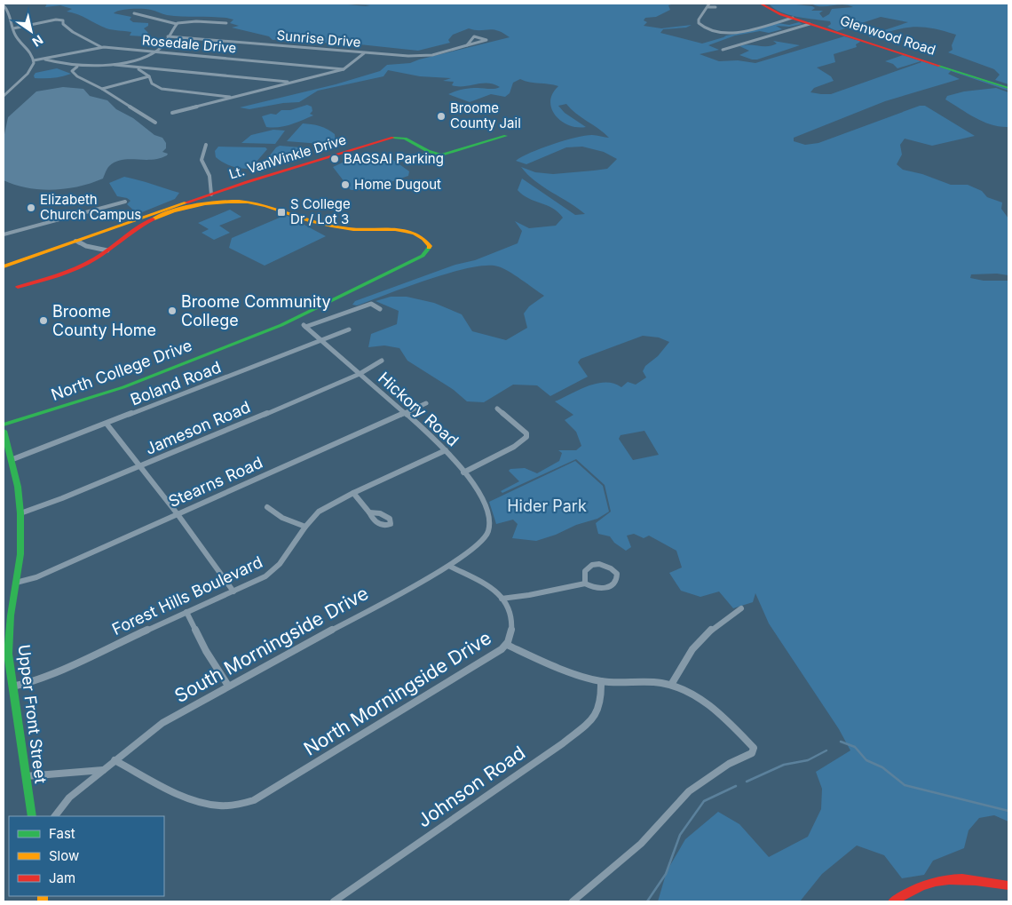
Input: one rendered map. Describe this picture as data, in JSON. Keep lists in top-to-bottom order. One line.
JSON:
{"streets":{"street":["Glenwood Road","Sunrise Drive","Rosedale Drive","Lt. VanWinkle Drive","North College Drive","Boland Road","Hickory Road","Jameson Road","Stearns Road","Forest Hills Boulevard","South Morningside Drive","North Morningside Drive","Upper Front Street","Johnson Road"]},"crossings":[["Boland Road","Hickory Road"],["Boland Road","Upper Front Street"],["Hickory Road","Jameson Road"],["Hickory Road","Stearns Road"],["Hickory Road","Forest Hills Boulevard"],["Hickory Road","South Morningside Drive"],["Jameson Road","Upper Front Street"],["Stearns Road","Upper Front Street"],["Forest Hills Boulevard","Upper Front Street"],["South Morningside Drive","North Morningside Drive"],["North Morningside Drive","Johnson Road"]],"parks":["Hider Park"],"places":{"other":["Broome County Jail","BAGSAI Parking","Home Dugout","Elizabeth Church Campus","Broome Community College","Broome County Home"],"transit":["S College Dr / Lot 3"]},"legend":["Fast","Slow","Jam"],"north":"bottom right"}
